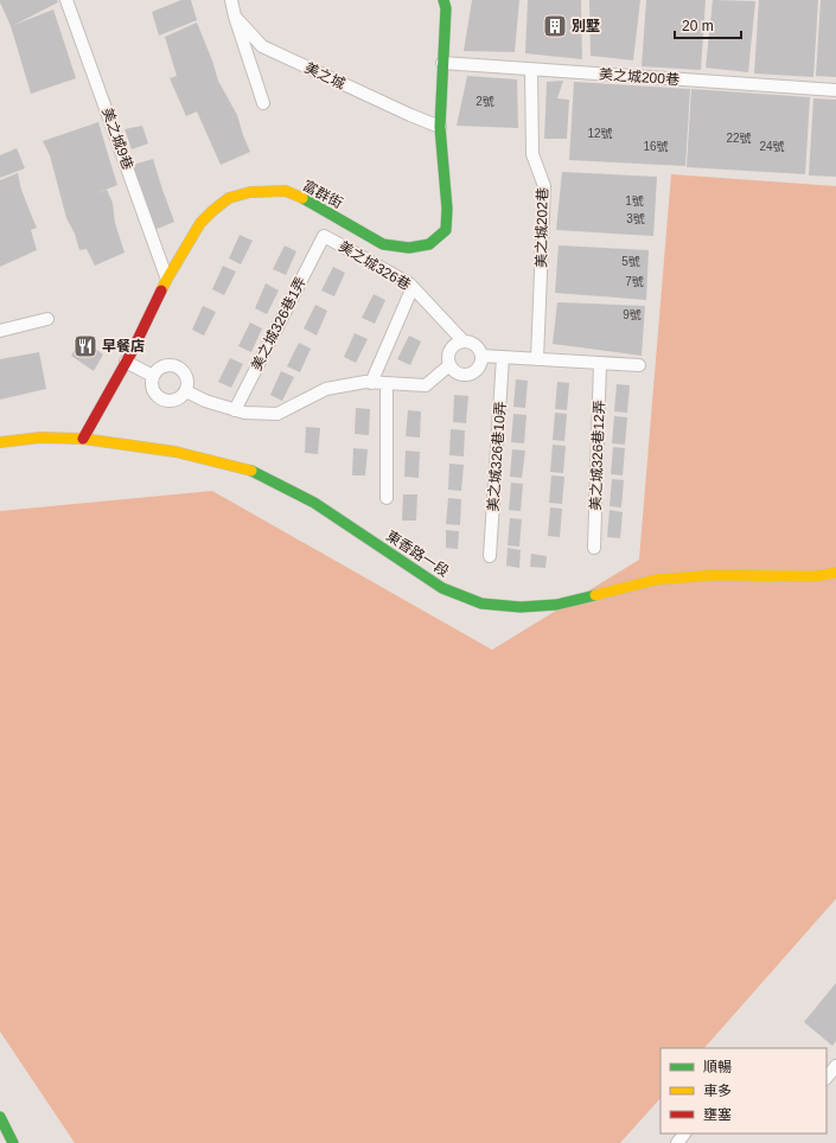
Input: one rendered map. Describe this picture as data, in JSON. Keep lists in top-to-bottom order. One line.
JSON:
{"streets":{"street":["富群街","東香路一段"],"lane":["美之城","美之城200巷","美之城9巷","美之城202巷","美之城326巷","美之城326巷1弄","美之城326巷12弄","美之城326巷10弄"]},"crossings":[["美之城","富群街"],["美之城200巷","富群街"],["美之城200巷","美之城202巷"],["美之城9巷","富群街"],["富群街","東香路一段"],["美之城326巷","美之城326巷1弄"]],"places":{"building":["別墅"],"restaurant":["早餐店"]},"house_numbers":["2號","12號","22號","16號","24號","1號","3號","5號","7號","9號"],"legend":["順暢","車多","壅塞"],"scale_bar":"20 m"}
